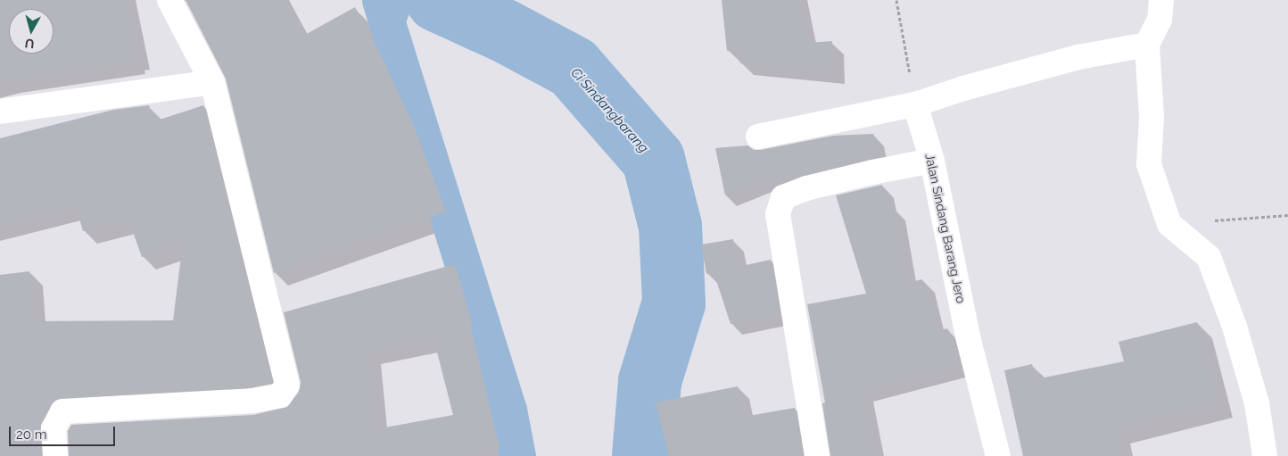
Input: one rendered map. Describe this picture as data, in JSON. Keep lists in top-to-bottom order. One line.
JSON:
{"streets":{"street":["Jalan Sindang Barang Jero"]},"water":["Ci Sindangbarang"],"scale_bar":"20 m","north":"bottom"}
